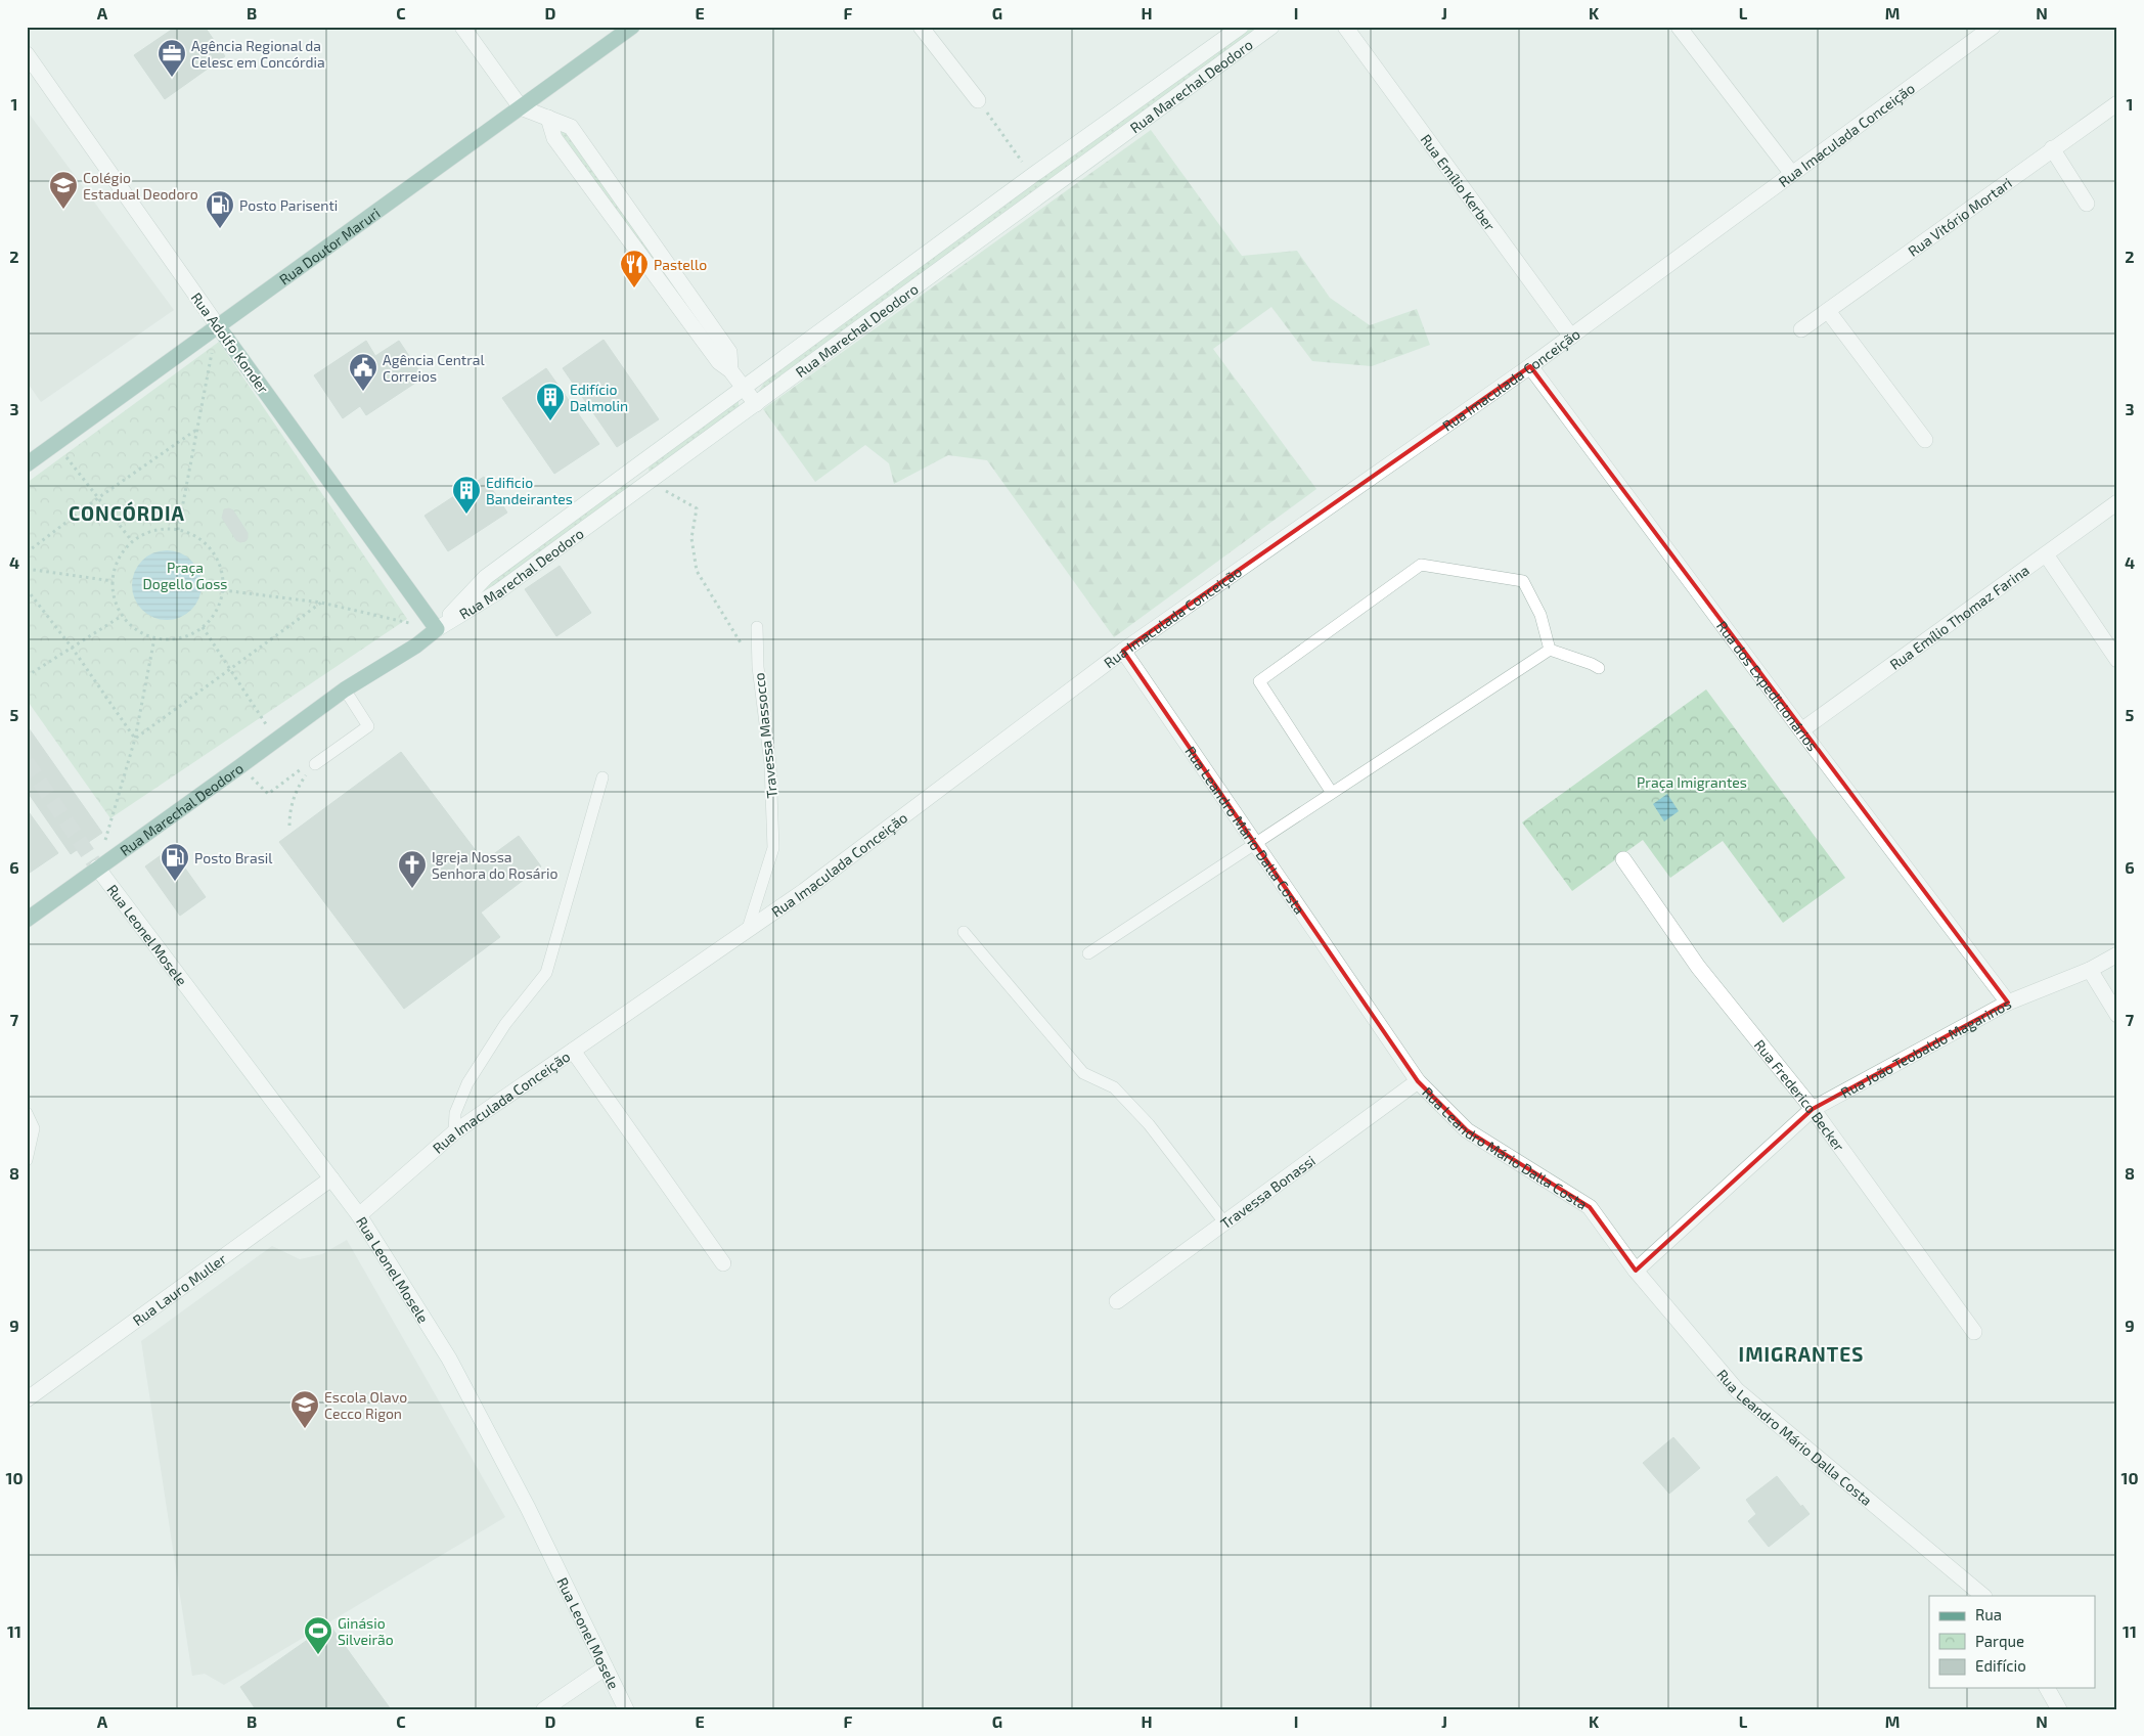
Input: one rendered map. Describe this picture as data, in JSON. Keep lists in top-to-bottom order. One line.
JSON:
{"streets":{"main road":["Rua Marechal Deodoro","Rua Doutor Maruri","Rua Adolfo Konder"],"street":["Rua Imaculada Conceição","Rua Emílio Kerber","Rua Vitório Mortari","Rua Emílio Thomaz Farina","Rua dos Expedicionários","Rua Leandro Mário Dalla Costa","Rua Leonel Mosele","Rua João Teobaldo Magarinos","Rua Frederico Becker","Travessa Bonassi","Rua Lauro Muller"],"lane":["Travessa Massocco"]},"crossings":[["Rua Marechal Deodoro","Rua Adolfo Konder"],["Rua Marechal Deodoro","Rua Leonel Mosele"],["Rua Imaculada Conceição","Rua Emílio Kerber"],["Rua Imaculada Conceição","Rua dos Expedicionários"],["Rua Imaculada Conceição","Travessa Massocco"],["Rua Imaculada Conceição","Rua Leandro Mário Dalla Costa"],["Rua Imaculada Conceição","Rua Leonel Mosele"],["Rua Doutor Maruri","Rua Adolfo Konder"],["Rua Emílio Thomaz Farina","Rua dos Expedicionários"],["Rua dos Expedicionários","Rua João Teobaldo Magarinos"],["Rua Leandro Mário Dalla Costa","Rua João Teobaldo Magarinos"],["Rua Leandro Mário Dalla Costa","Travessa Bonassi"],["Rua Leonel Mosele","Rua Lauro Muller"],["Rua João Teobaldo Magarinos","Rua Frederico Becker"]],"districts":["CONCÓRDIA","IMIGRANTES"],"parks":["Praça Dogello Goss","Praça Imigrantes"],"places":{"office":["Agência Regional da Celesc em Concórdia"],"school or university":["Colégio Estadual Deodoro","Escola Olavo Cecco Rigon"],"fuel station":["Posto Parisenti","Posto Brasil"],"restaurant":["Pastello"],"public building":["Agência Central Correios"],"building":["Edifício Dalmolin","Edificio Bandeirantes"],"church":["Igreja Nossa Senhora do Rosário"],"sports":["Ginásio Silveirão"]},"legend":["Rua","Parque","Edifício"],"grid":{"columns":["A","B","C","D","E","F","G","H","I","J","K","L","M","N"],"rows":["1","2","3","4","5","6","7","8","9","10","11"]}}
